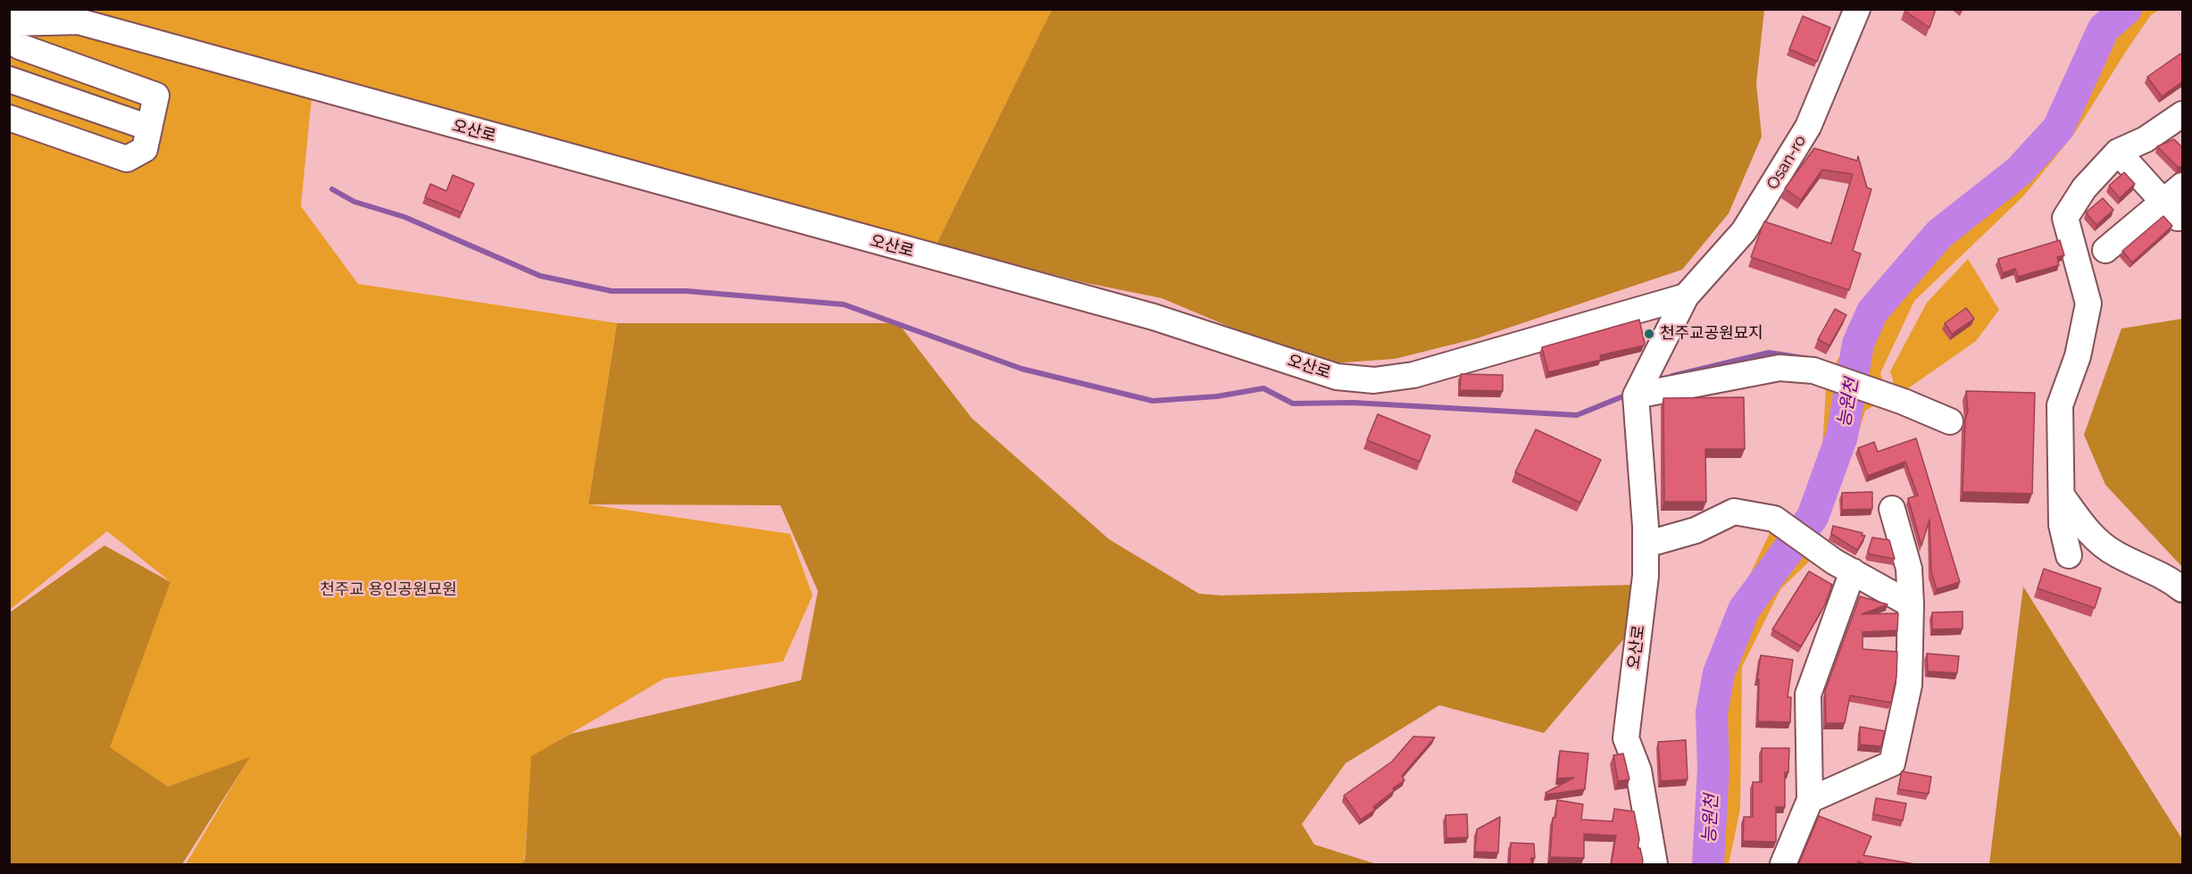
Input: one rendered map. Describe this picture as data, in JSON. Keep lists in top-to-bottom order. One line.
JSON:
{"streets":{"street":["오산로","Osan-ro"]},"crossings":[["오산로","Osan-ro"]],"water":["능원천"],"parks":["천주교 용인공원묘원"],"places":["천주교공원묘지"]}
